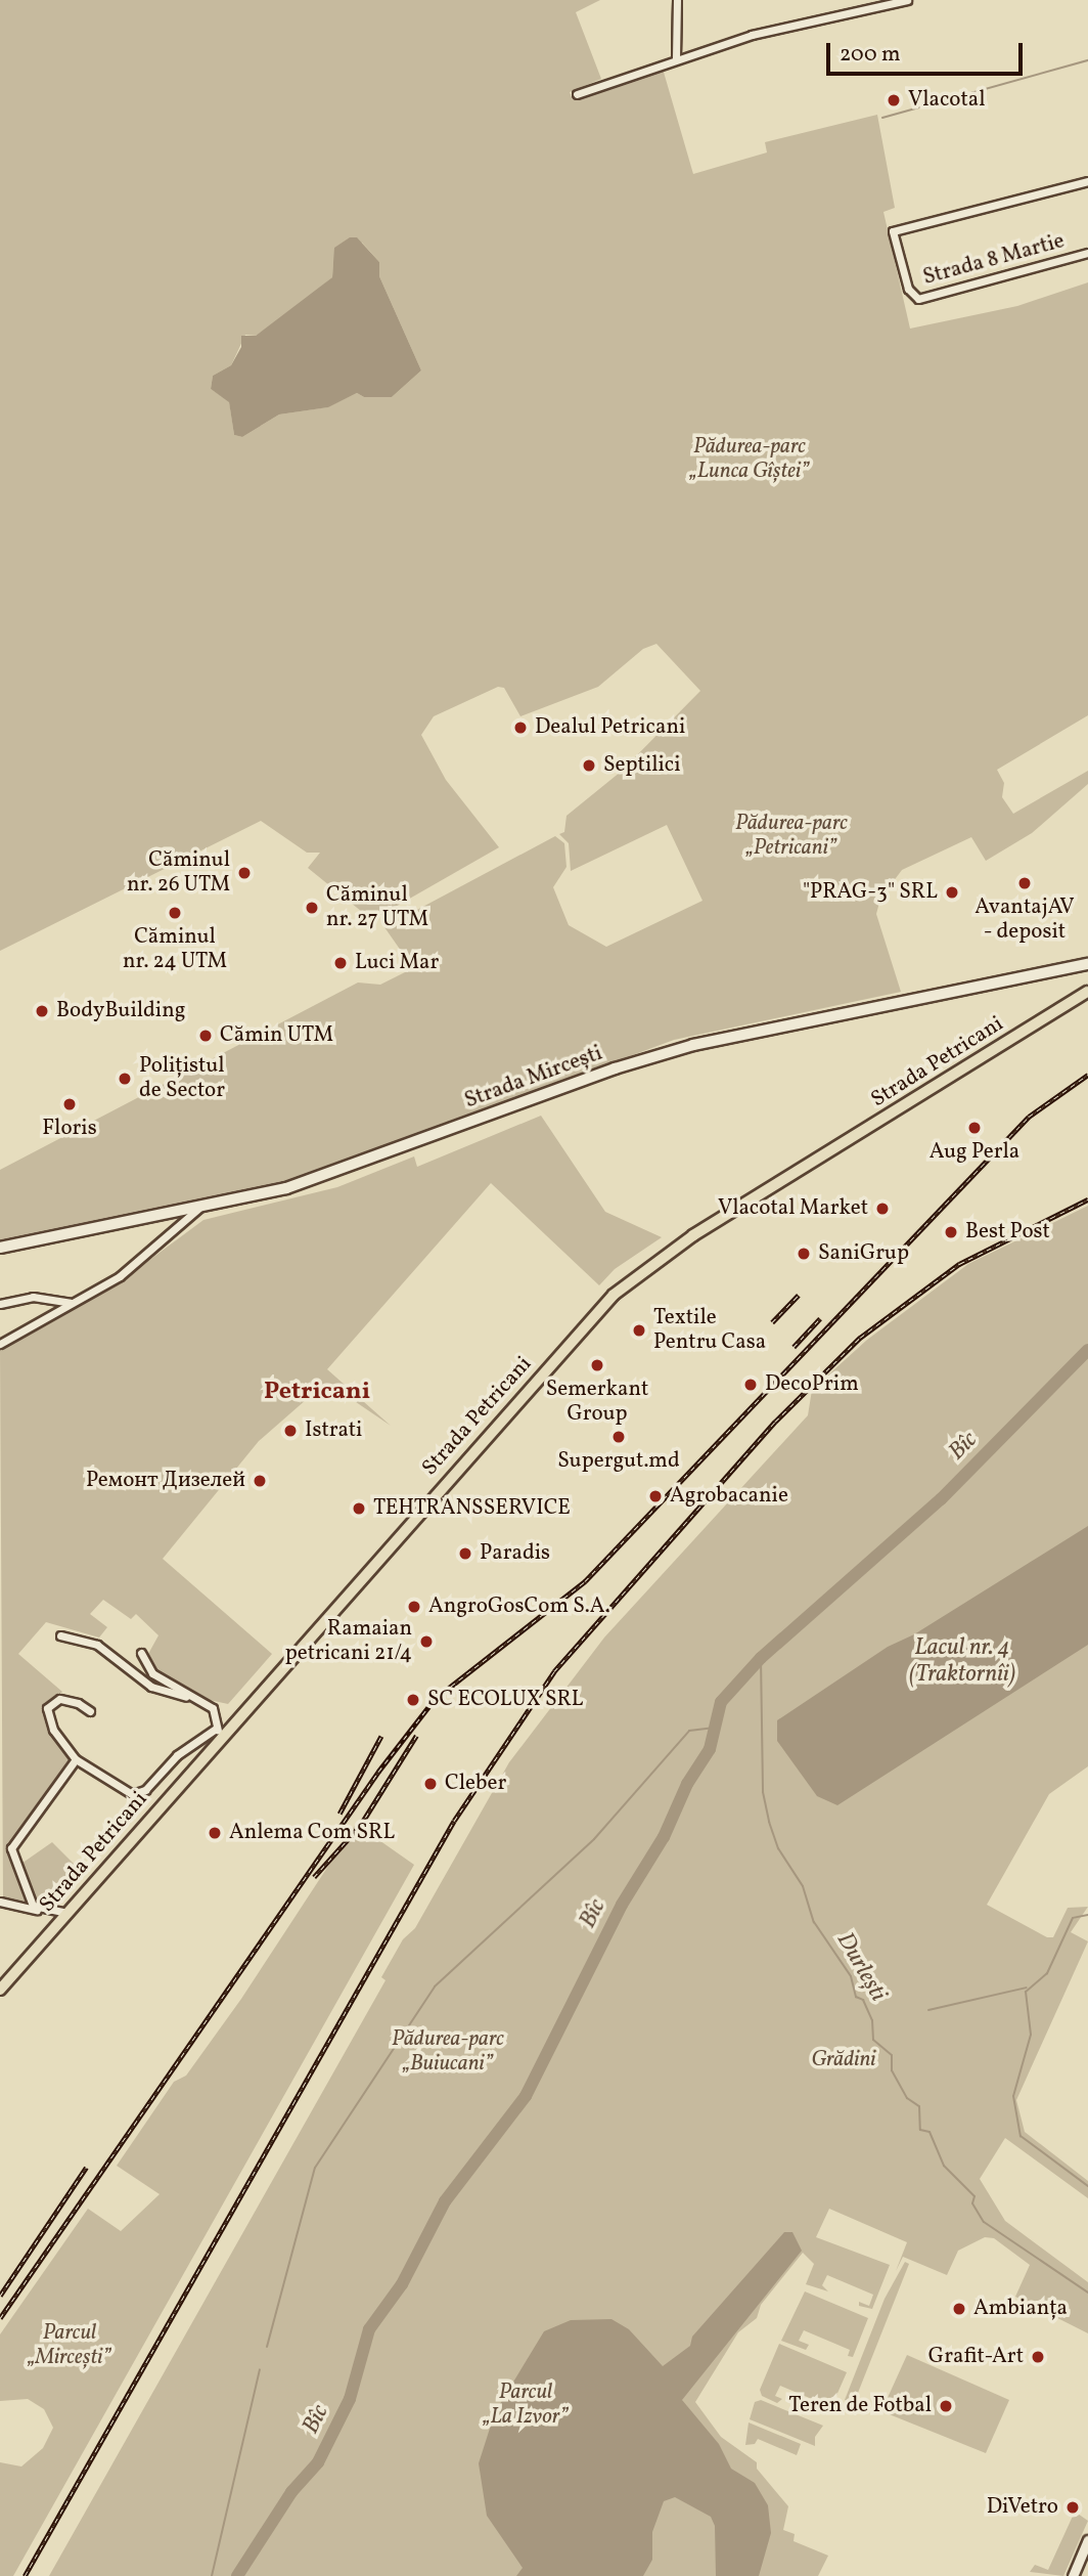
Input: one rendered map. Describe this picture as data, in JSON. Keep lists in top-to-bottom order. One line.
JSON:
{"streets":{"main road":["Strada Petricani","Strada Mircești"],"street":["Strada 8 Martie"]},"districts":["Petricani"],"water":["Bîc","Lacul nr. 4 (Traktornîi)","Durlești"],"parks":["Pădurea-parc „Lunca Gîștei”","Pădurea-parc „Petricani”","Pădurea-parc „Buiucani”","Grădini","Parcul „Mircești”","Parcul „La Izvor”"],"places":["Vlacotal","Dealul Petricani","Septilici","Căminul nr. 26 UTM","AvantajAV - deposit","\"PRAG-3\" SRL","Căminul nr. 27 UTM","Căminul nr. 24 UTM","Luci Mar","BodyBuilding","Cămin UTM","Polițistul de Sector","Floris","Aug Perla","Vlacotal Market","Best Post","SaniGrup","Textile Pentru Casa","Semerkant Group","DecoPrim","Istrati","Supergut.md","Ремонт Дизелей","Agrobacanie","TEHTRANSSERVICE","Paradis","AngroGosCom S.A.","Ramaian petricani 21/4","SC ECOLUX SRL","Cleber","Anlema Com SRL","Ambianța","Grafit-Art","Teren de Fotbal","DiVetro"],"scale_bar":"200 m"}
